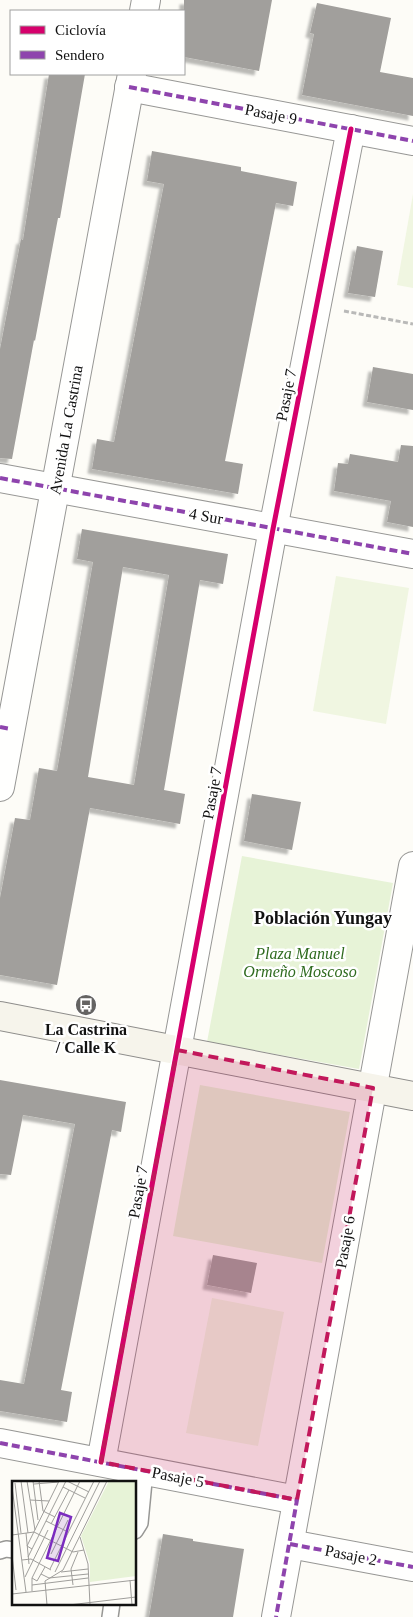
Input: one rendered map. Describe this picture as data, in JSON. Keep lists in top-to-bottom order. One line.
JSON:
{"streets":{"street":["Pasaje 9","Pasaje 7","Avenida La Castrina","4 Sur","Pasaje 6","Pasaje 5","Pasaje 2"]},"crossings":[["Pasaje 9","Pasaje 7"],["Pasaje 9","Avenida La Castrina"],["Pasaje 7","4 Sur"],["Pasaje 7","Pasaje 5"],["Avenida La Castrina","4 Sur"],["Pasaje 6","Pasaje 5"],["Pasaje 6","Pasaje 2"]],"districts":["Población Yungay"],"parks":["Plaza Manuel Ormeño Moscoso"],"places":{"bus stop":["La Castrina / Calle K"]},"legend":["Ciclovía","Sendero"]}
